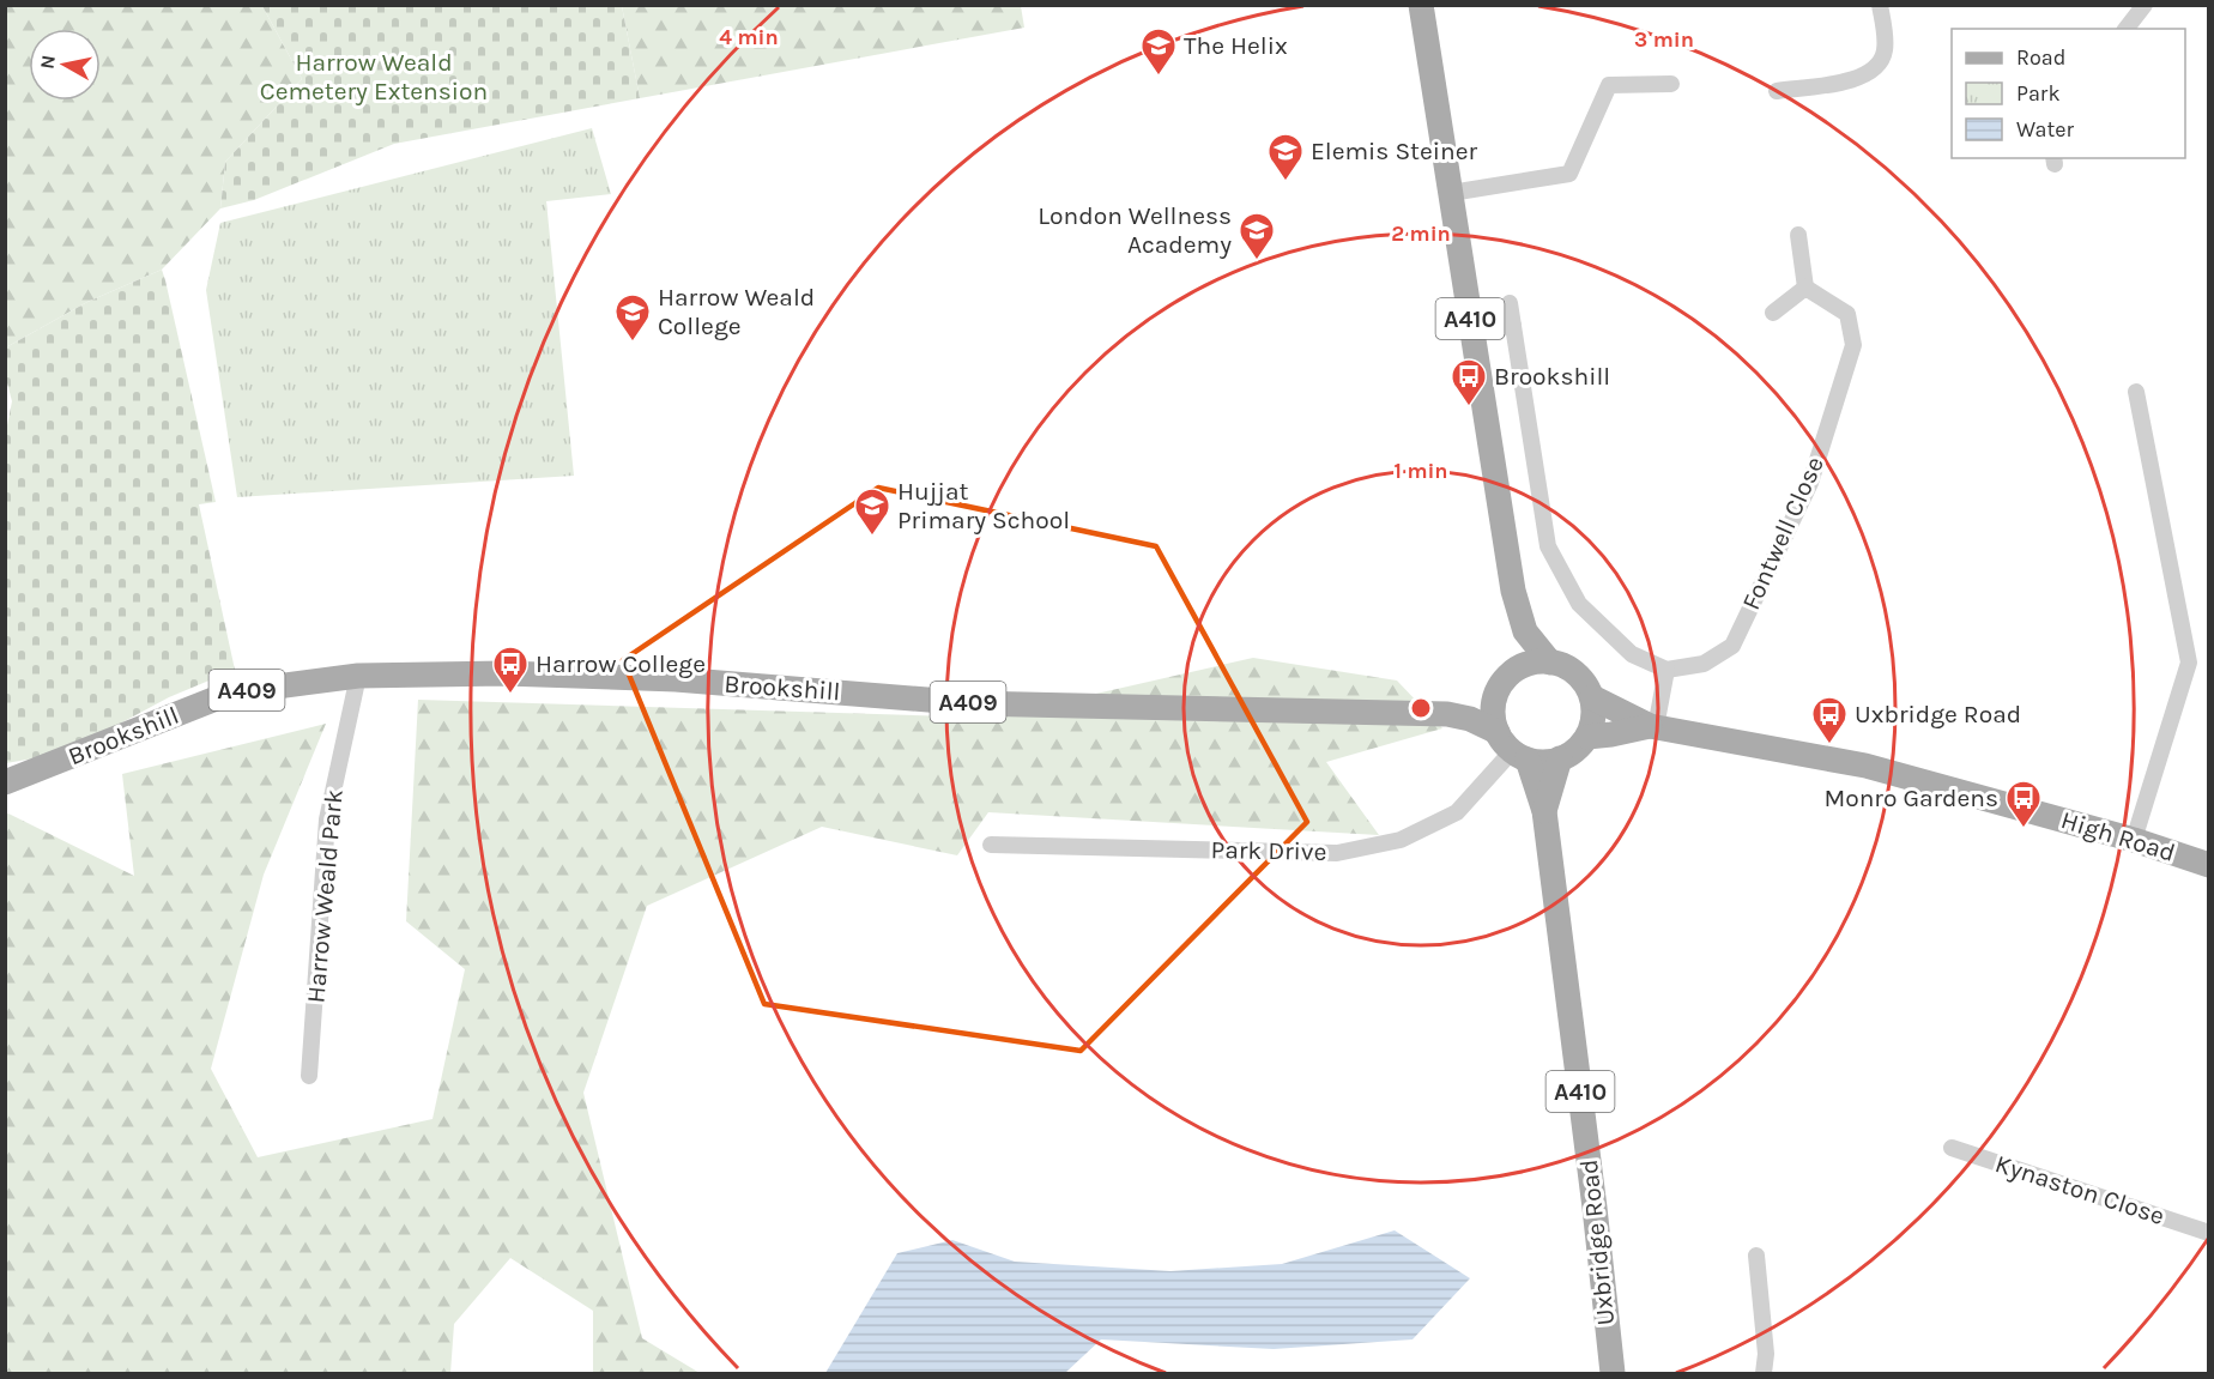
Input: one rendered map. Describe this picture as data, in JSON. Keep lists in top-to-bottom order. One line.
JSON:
{"streets":{"main road":["A410","Brookshill","A409","High Road","Uxbridge Road"],"street":["Fontwell Close","Park Drive","Harrow Weald Park","Kynaston Close"]},"crossings":[["A410","Brookshill"],["A410","High Road"],["A410","Park Drive"],["A410","Uxbridge Road"],["Brookshill","High Road"],["Brookshill","Park Drive"],["Brookshill","Harrow Weald Park"],["Brookshill","Uxbridge Road"],["High Road","Park Drive"],["High Road","Uxbridge Road"],["Park Drive","Uxbridge Road"]],"parks":["Harrow Weald Cemetery Extension"],"places":{"school or university":["The Helix","Elemis Steiner","London Wellness Academy","Harrow Weald College","Hujjat Primary School"],"bus stop":["Brookshill","Harrow College","Uxbridge Road","Monro Gardens"]},"legend":["Road","Park","Water"],"north":"left","rings":["4 min","3 min","2 min","1 min"]}
